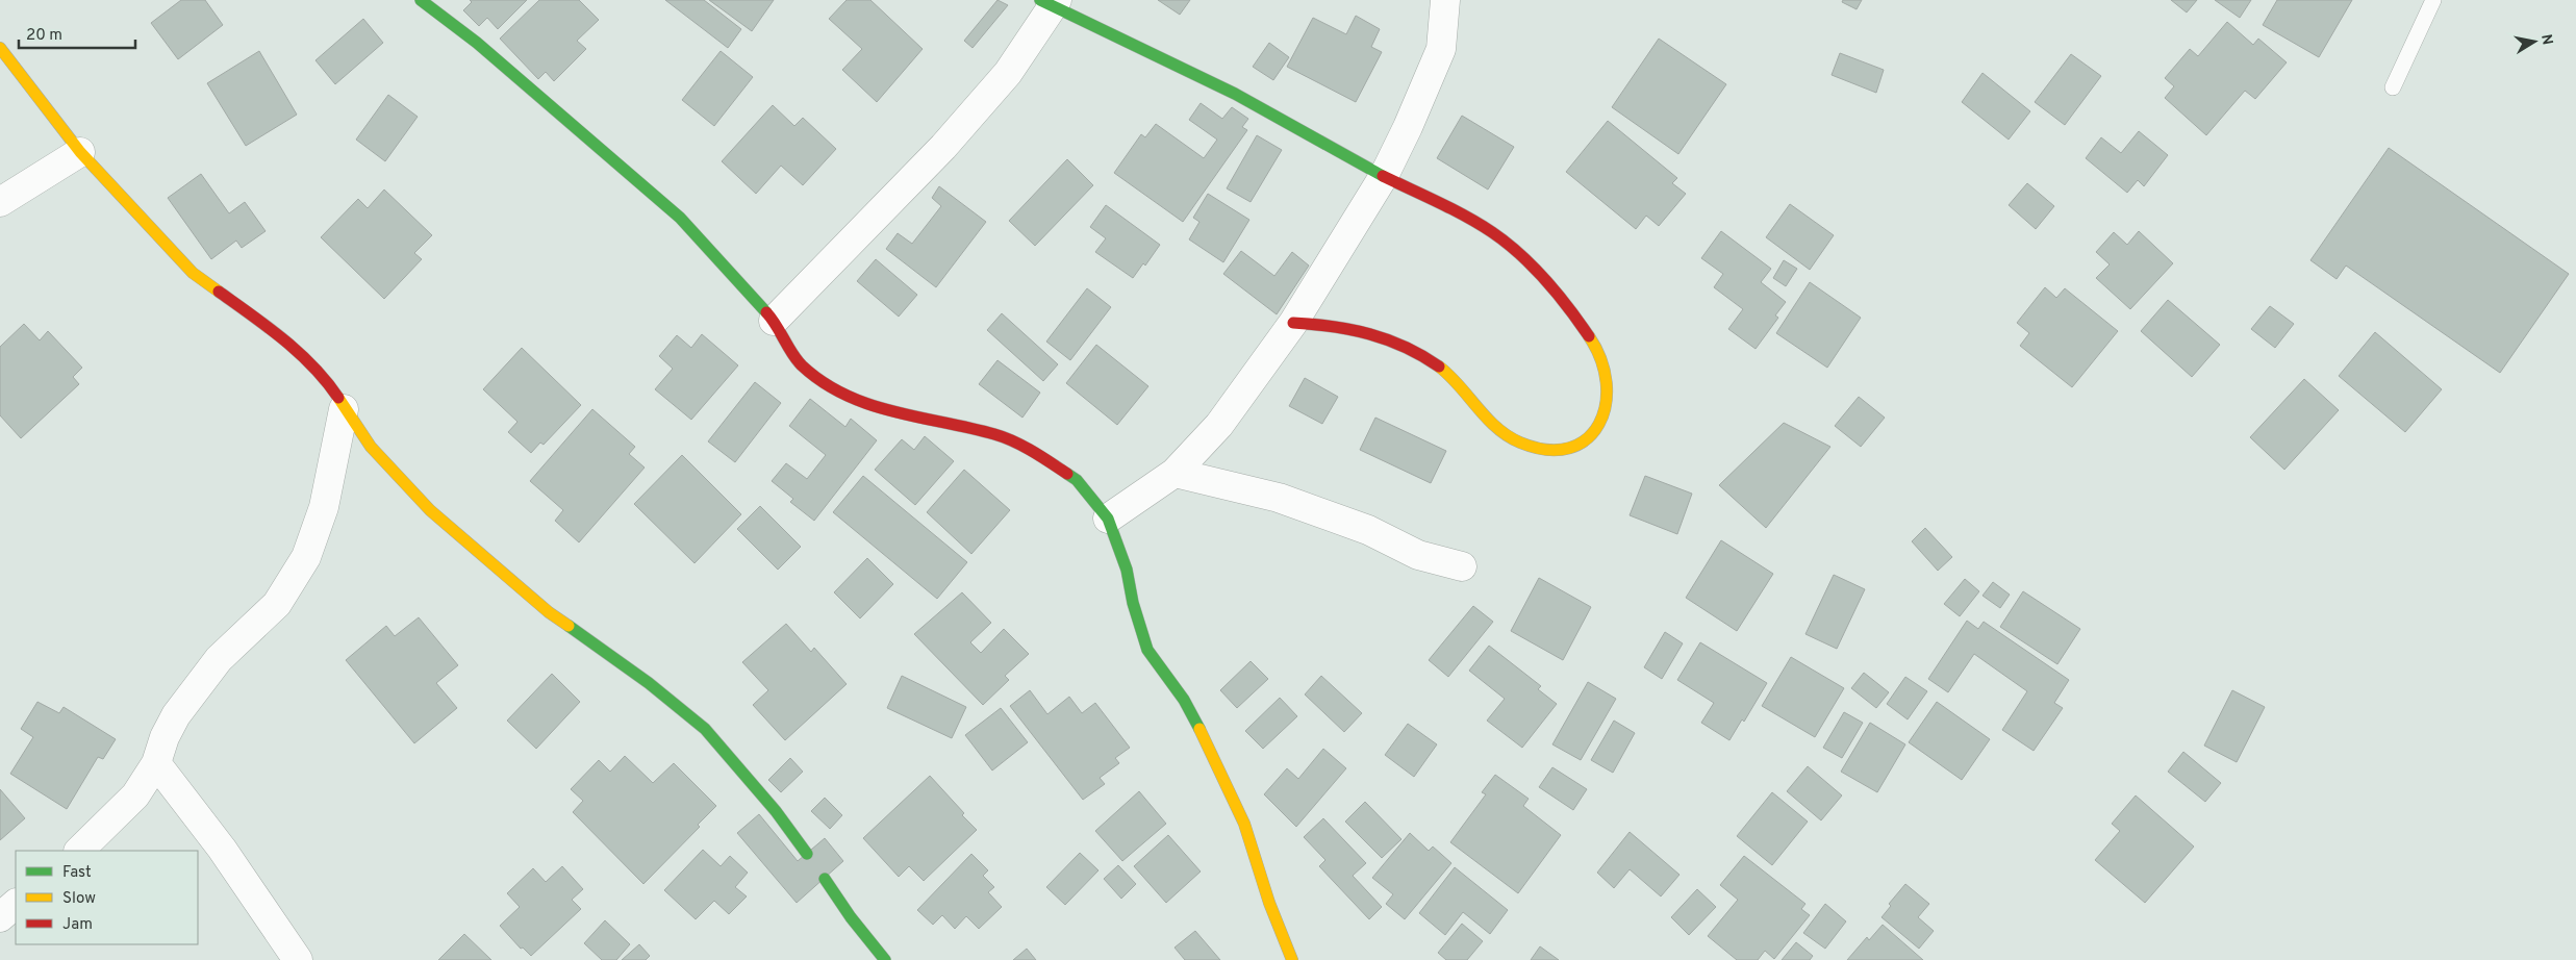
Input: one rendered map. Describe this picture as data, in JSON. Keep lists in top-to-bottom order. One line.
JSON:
{"legend":["Fast","Slow","Jam"],"scale_bar":"20 m","north":"right"}
